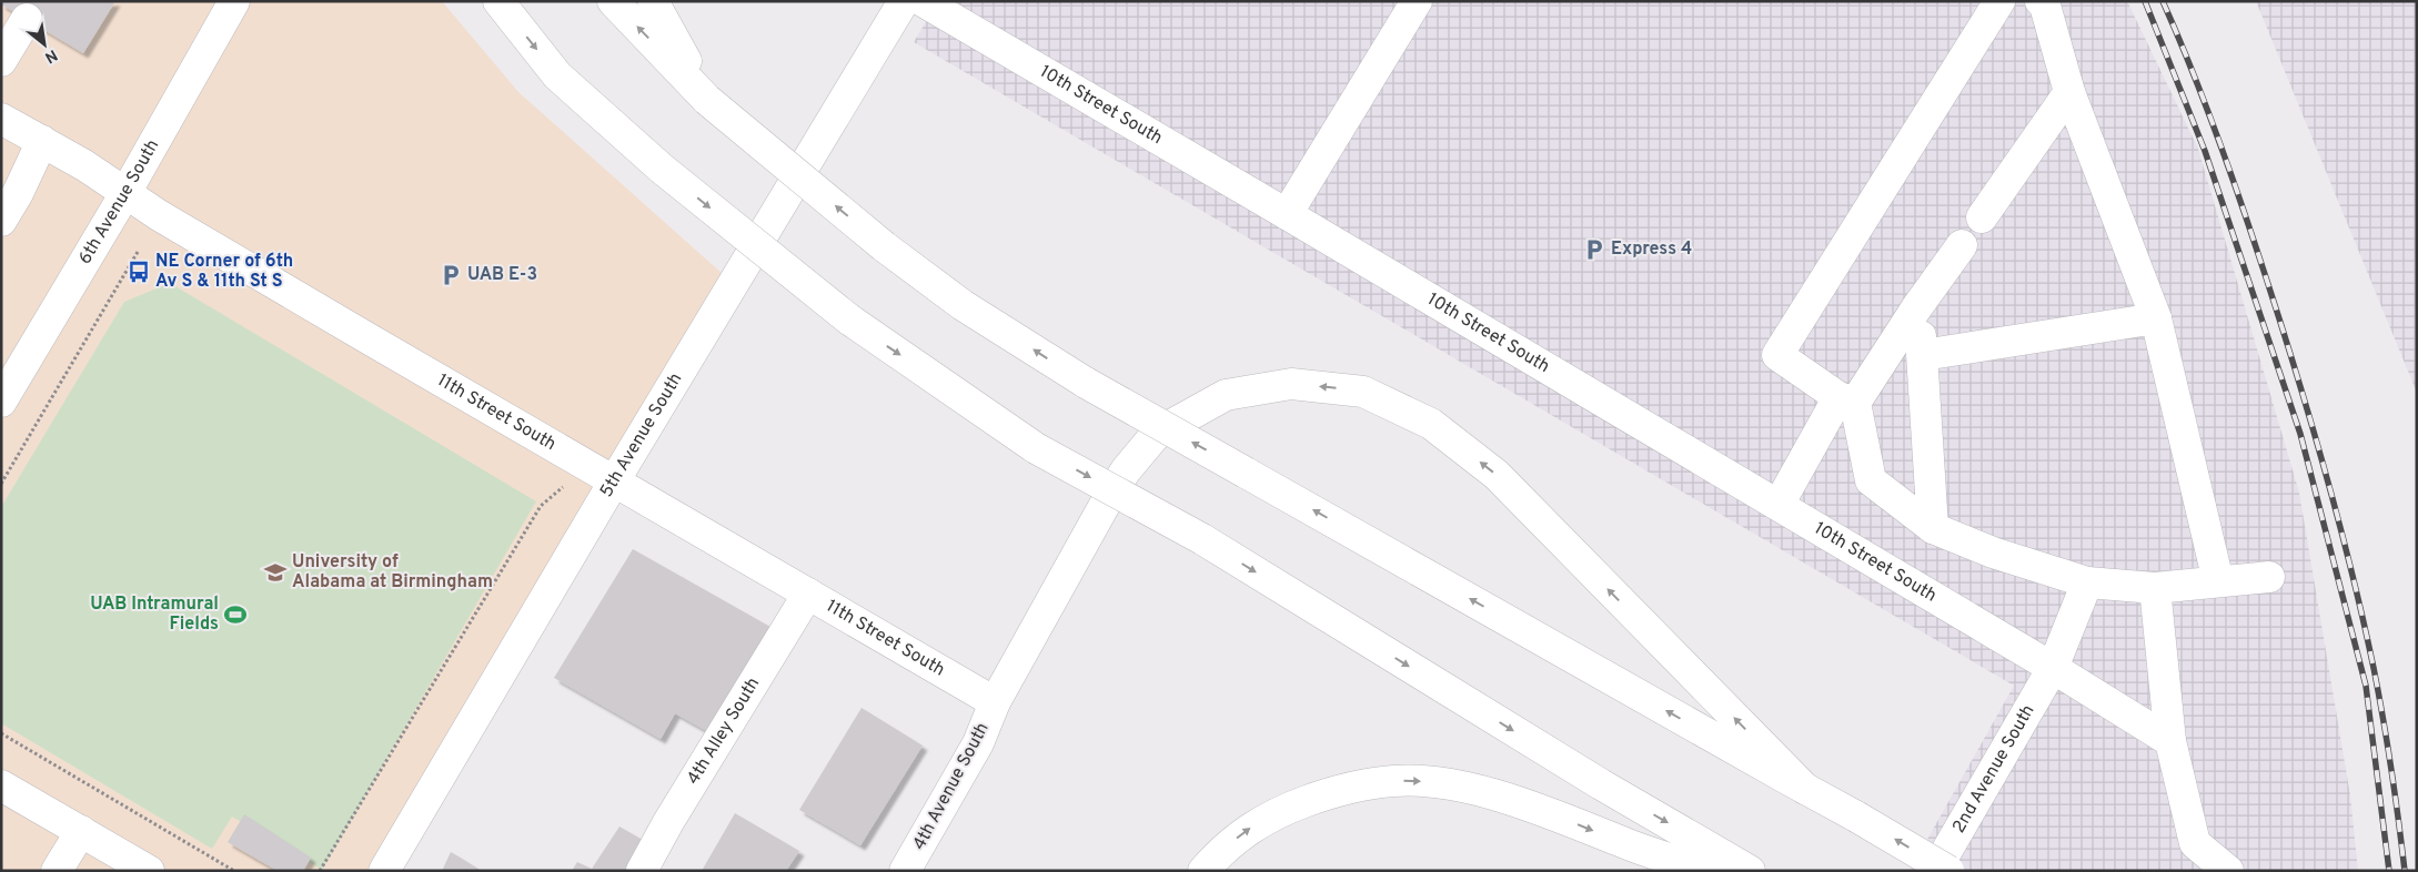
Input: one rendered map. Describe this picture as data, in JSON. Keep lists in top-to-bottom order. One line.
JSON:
{"streets":{"main road":["10th Street South","6th Avenue South","11th Street South","5th Avenue South","4th Alley South","2nd Avenue South","4th Avenue South"]},"crossings":[["10th Street South","2nd Avenue South"],["6th Avenue South","11th Street South"],["11th Street South","5th Avenue South"],["11th Street South","4th Alley South"],["11th Street South","4th Avenue South"]],"places":{"parking":["Express 4","UAB E-3"],"bus stop":["NE Corner of 6th Av S & 11th St S"],"school or university":["University of Alabama at Birmingham"],"sports":["UAB Intramural Fields"]},"north":"bottom right"}
